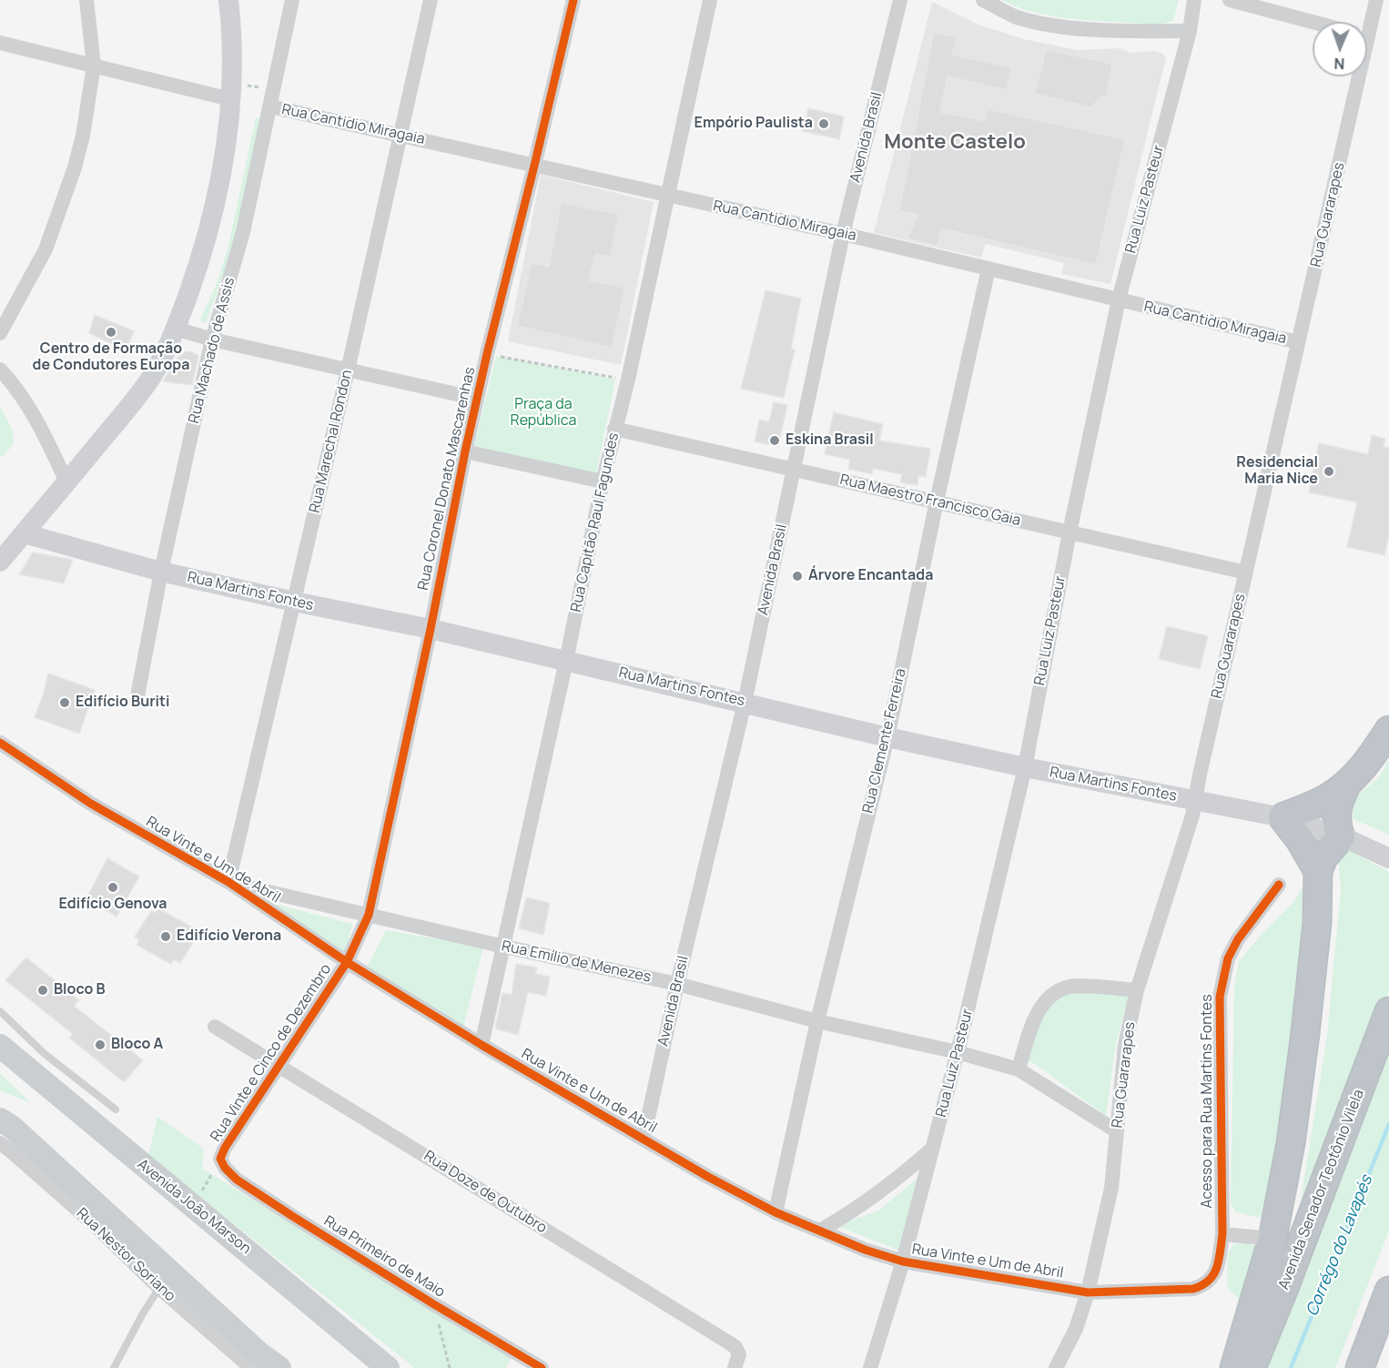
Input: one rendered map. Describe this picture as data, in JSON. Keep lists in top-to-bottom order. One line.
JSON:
{"streets":{"highway":["Avenida Senador Teotônio Vilela"],"main road":["Avenida João Marson"],"street":["Rua Cantidio Miragaia","Avenida Brasil","Rua Luiz Pasteur","Rua Guararapes","Rua Machado de Assis","Rua Marechal Rondon","Rua Coronel Donato Mascarenhas","Rua Maestro Francisco Gaia","Rua Capitão Raul Fagundes","Rua Martins Fontes","Rua Clemente Ferreira","Rua Vinte e Um de Abril","Rua Emílio de Menezes","Rua Vinte e Cinco de Dezembro","Acesso para Rua Martins Fontes","Rua Doze de Outubro","Rua Nestor Soriano","Rua Primeiro de Maio"]},"crossings":[["Rua Cantidio Miragaia","Avenida Brasil"],["Rua Cantidio Miragaia","Rua Luiz Pasteur"],["Rua Cantidio Miragaia","Rua Guararapes"],["Rua Cantidio Miragaia","Rua Machado de Assis"],["Rua Cantidio Miragaia","Rua Marechal Rondon"],["Rua Cantidio Miragaia","Rua Coronel Donato Mascarenhas"],["Rua Cantidio Miragaia","Rua Capitão Raul Fagundes"],["Rua Cantidio Miragaia","Rua Clemente Ferreira"],["Avenida Brasil","Rua Maestro Francisco Gaia"],["Avenida Brasil","Rua Martins Fontes"],["Avenida Brasil","Rua Vinte e Um de Abril"],["Avenida Brasil","Rua Emílio de Menezes"],["Rua Luiz Pasteur","Rua Maestro Francisco Gaia"],["Rua Luiz Pasteur","Rua Martins Fontes"],["Rua Luiz Pasteur","Rua Vinte e Um de Abril"],["Rua Luiz Pasteur","Rua Emílio de Menezes"],["Rua Guararapes","Rua Maestro Francisco Gaia"],["Rua Guararapes","Rua Martins Fontes"],["Rua Guararapes","Rua Vinte e Um de Abril"],["Rua Guararapes","Rua Emílio de Menezes"],["Rua Machado de Assis","Rua Martins Fontes"],["Rua Marechal Rondon","Rua Martins Fontes"],["Rua Marechal Rondon","Rua Vinte e Um de Abril"],["Rua Marechal Rondon","Rua Emílio de Menezes"],["Rua Coronel Donato Mascarenhas","Rua Martins Fontes"],["Rua Coronel Donato Mascarenhas","Rua Vinte e Um de Abril"],["Rua Coronel Donato Mascarenhas","Rua Emílio de Menezes"],["Rua Coronel Donato Mascarenhas","Rua Vinte e Cinco de Dezembro"],["Rua Maestro Francisco Gaia","Rua Capitão Raul Fagundes"],["Rua Maestro Francisco Gaia","Rua Clemente Ferreira"],["Rua Capitão Raul Fagundes","Rua Martins Fontes"],["Rua Capitão Raul Fagundes","Rua Vinte e Um de Abril"],["Rua Capitão Raul Fagundes","Rua Emílio de Menezes"],["Rua Martins Fontes","Rua Clemente Ferreira"],["Rua Clemente Ferreira","Rua Vinte e Um de Abril"],["Rua Clemente Ferreira","Rua Emílio de Menezes"],["Rua Vinte e Um de Abril","Rua Emílio de Menezes"],["Rua Vinte e Um de Abril","Rua Vinte e Cinco de Dezembro"],["Rua Vinte e Um de Abril","Acesso para Rua Martins Fontes"],["Rua Vinte e Cinco de Dezembro","Rua Doze de Outubro"],["Rua Vinte e Cinco de Dezembro","Rua Primeiro de Maio"]],"districts":["Monte Castelo"],"water":["Corrégo do Lavapés"],"parks":["Praça da República"],"places":["Empório Paulista","Centro de Formação de Condutores Europa","Eskina Brasil","Residencial Maria Nice","Árvore Encantada","Edifício Buriti","Edifício Genova","Edifício Verona","Bloco B","Bloco A"],"north":"bottom"}
